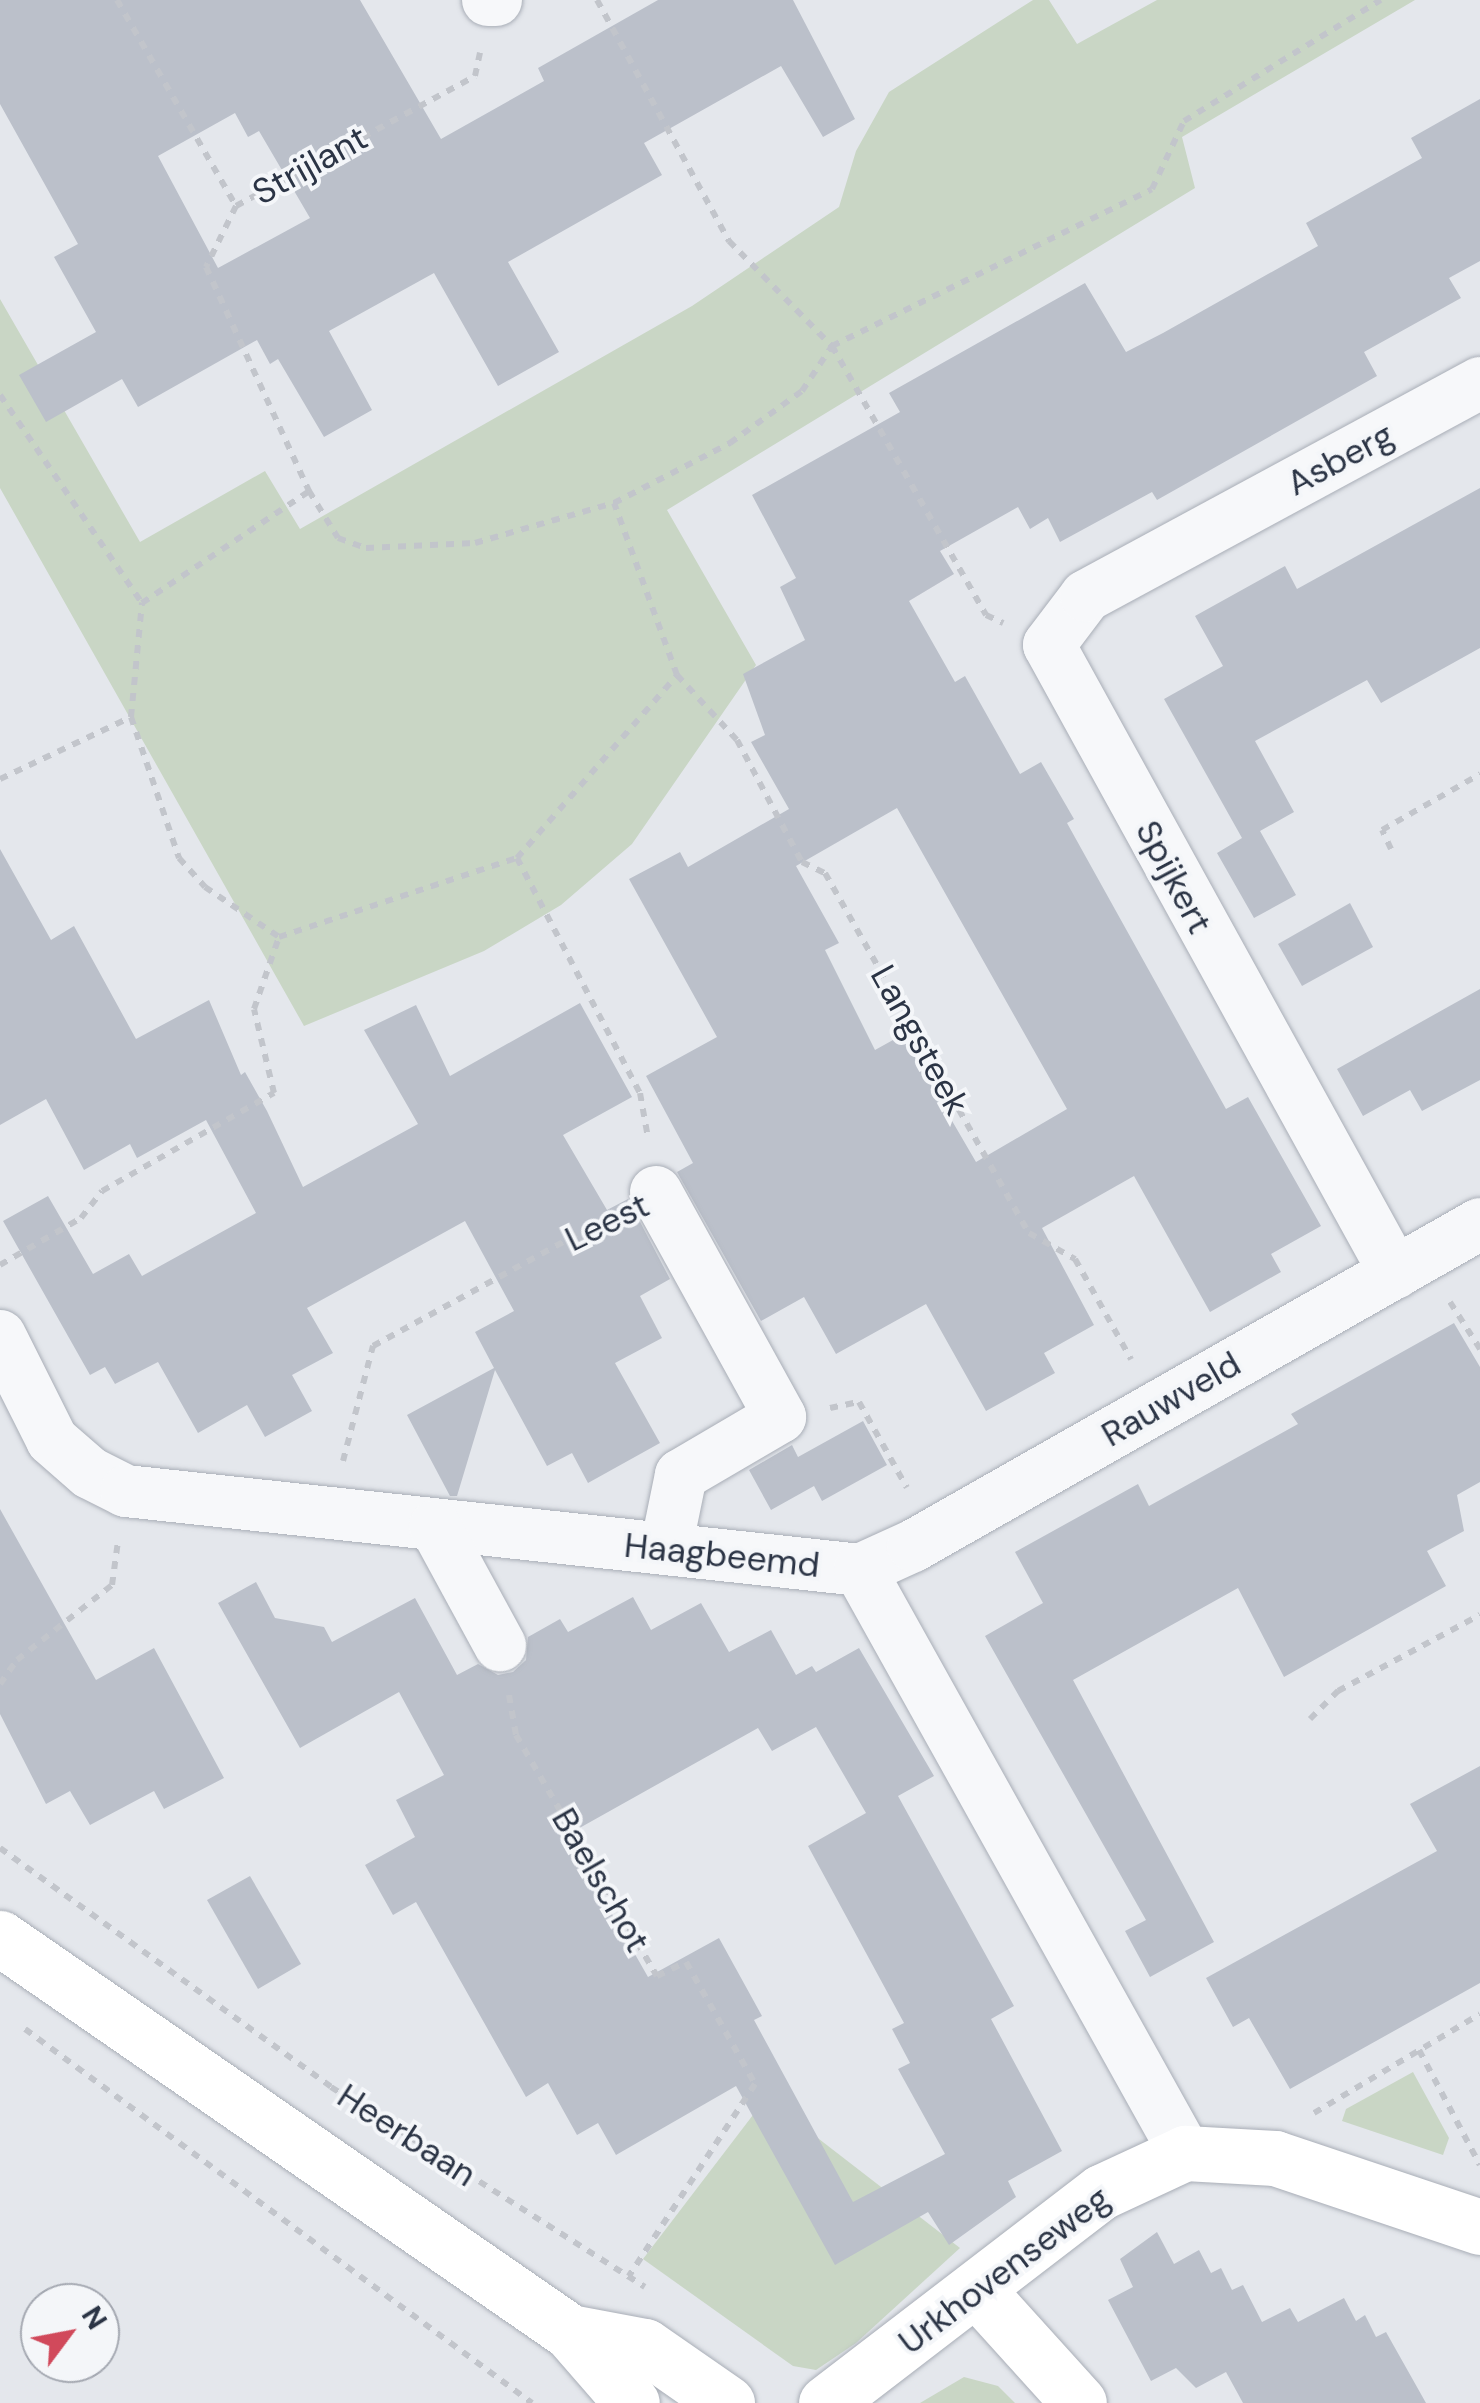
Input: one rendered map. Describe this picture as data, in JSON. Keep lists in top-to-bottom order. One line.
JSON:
{"streets":{"street":["Asberg","Spijkert","Leest","Rauwveld","Haagbeemd","Heerbaan","Urkhovenseweg"],"path":["Strijlant","Langsteek","Baelschot"]},"crossings":[["Asberg","Spijkert"],["Spijkert","Rauwveld"],["Langsteek","Rauwveld"],["Leest","Haagbeemd"],["Rauwveld","Haagbeemd"],["Haagbeemd","Urkhovenseweg"],["Baelschot","Heerbaan"]],"north":"top right"}
